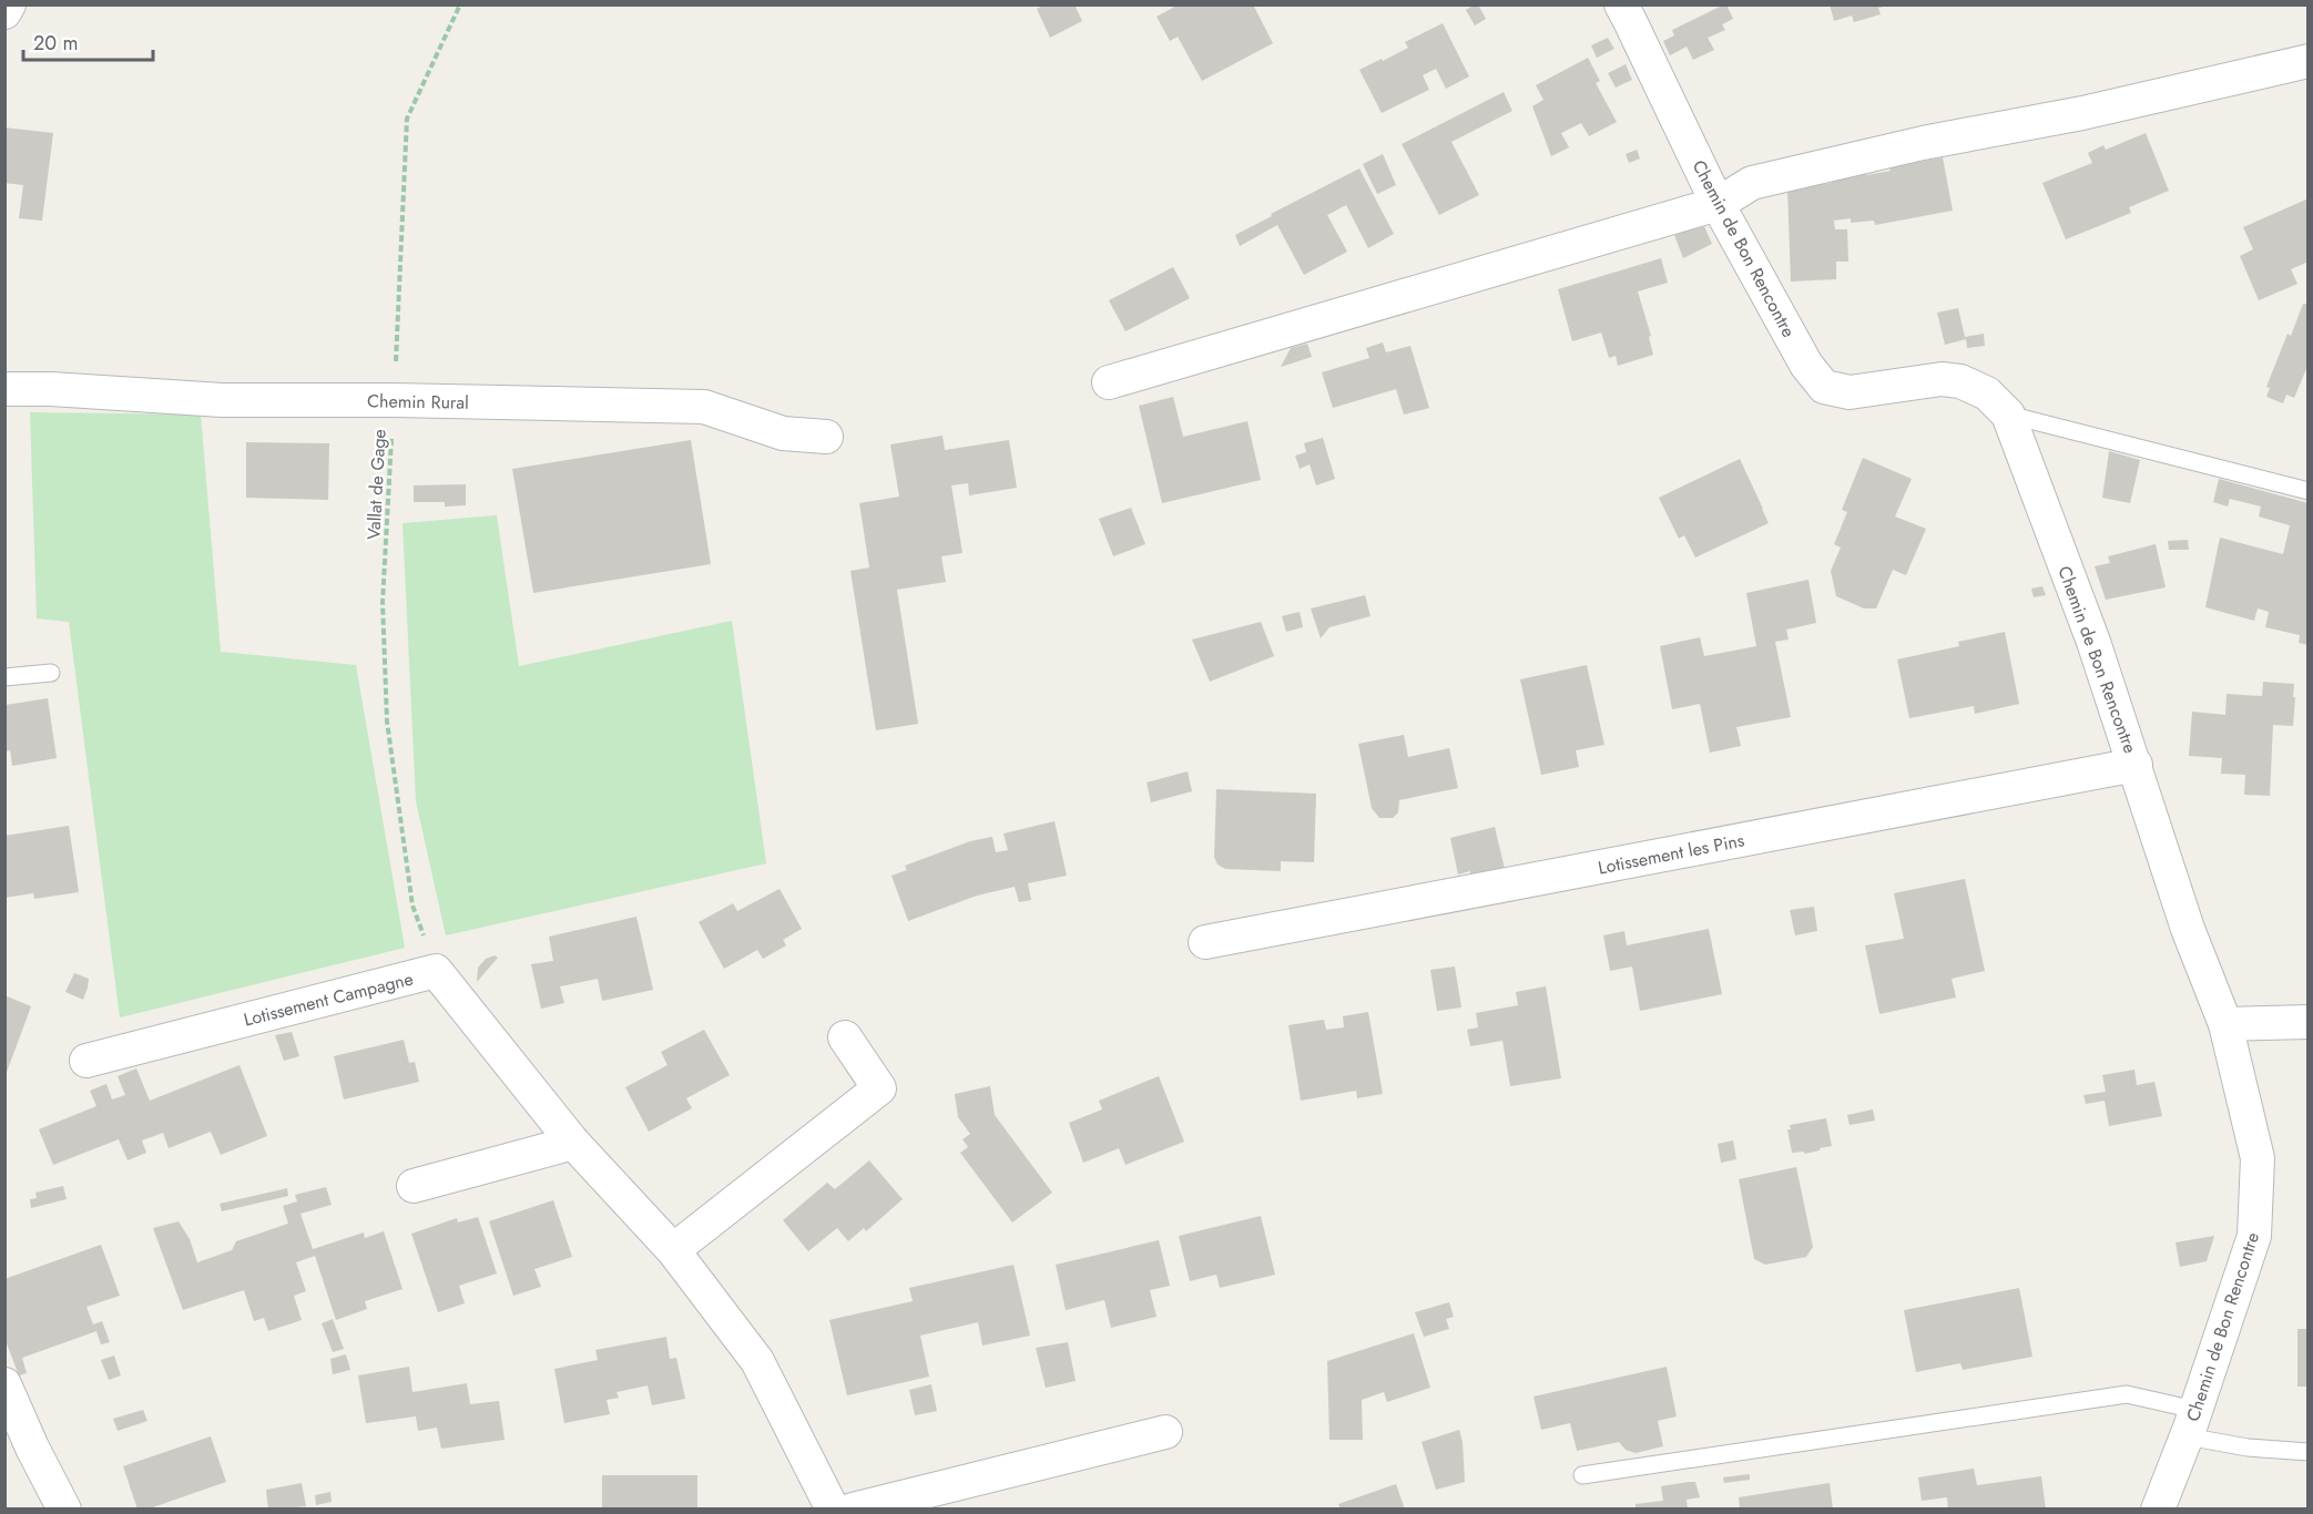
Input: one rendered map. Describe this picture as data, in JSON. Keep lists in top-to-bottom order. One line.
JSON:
{"streets":{"street":["Chemin de Bon Rencontre","Chemin Rural","Lotissement les Pins","Lotissement Campagne"],"path":["Vallat de Gage"]},"crossings":[["Chemin de Bon Rencontre","Lotissement les Pins"],["Chemin Rural","Vallat de Gage"],["Vallat de Gage","Lotissement Campagne"]],"scale_bar":"20 m"}
